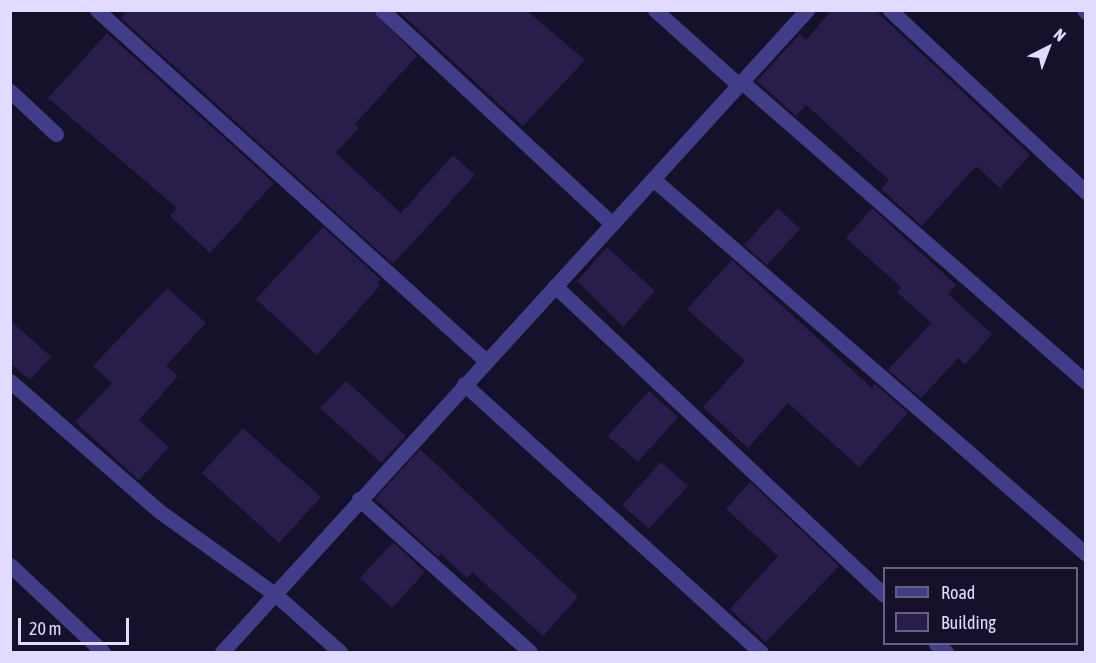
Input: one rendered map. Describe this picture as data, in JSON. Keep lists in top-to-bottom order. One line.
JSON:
{"legend":["Road","Building"],"scale_bar":"20 m","north":"top right"}
